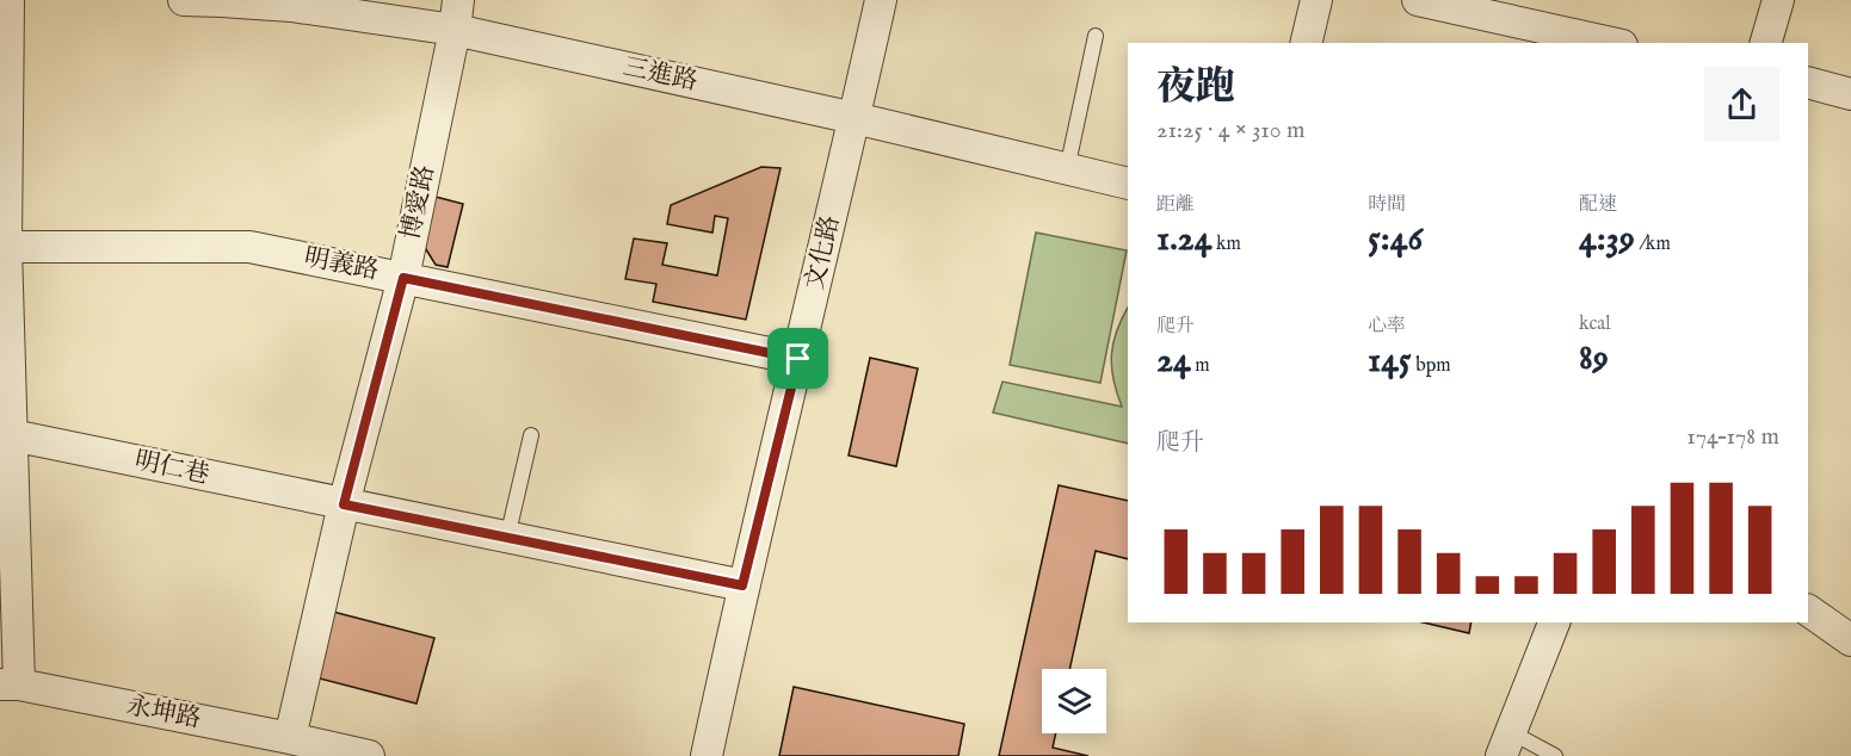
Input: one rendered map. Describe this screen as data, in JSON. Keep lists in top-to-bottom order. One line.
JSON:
{"streets":{"street":["三進路","博愛路","文化路","明義路","明仁巷","永坤路"]},"crossings":[["三進路","博愛路"],["三進路","文化路"],["博愛路","明義路"],["博愛路","明仁巷"],["博愛路","永坤路"],["文化路","明義路"],["文化路","明仁巷"]],"page":{"heading":["夜跑","21:25 · 4 × 310 m"],"stats":[["距離","1.24 km"],["時間","5:46"],["配速","4:39 /km"],["爬升","24 m"],["心率","145 bpm"],["kcal","89"]],"chart":["爬升","174–178 m"]}}
